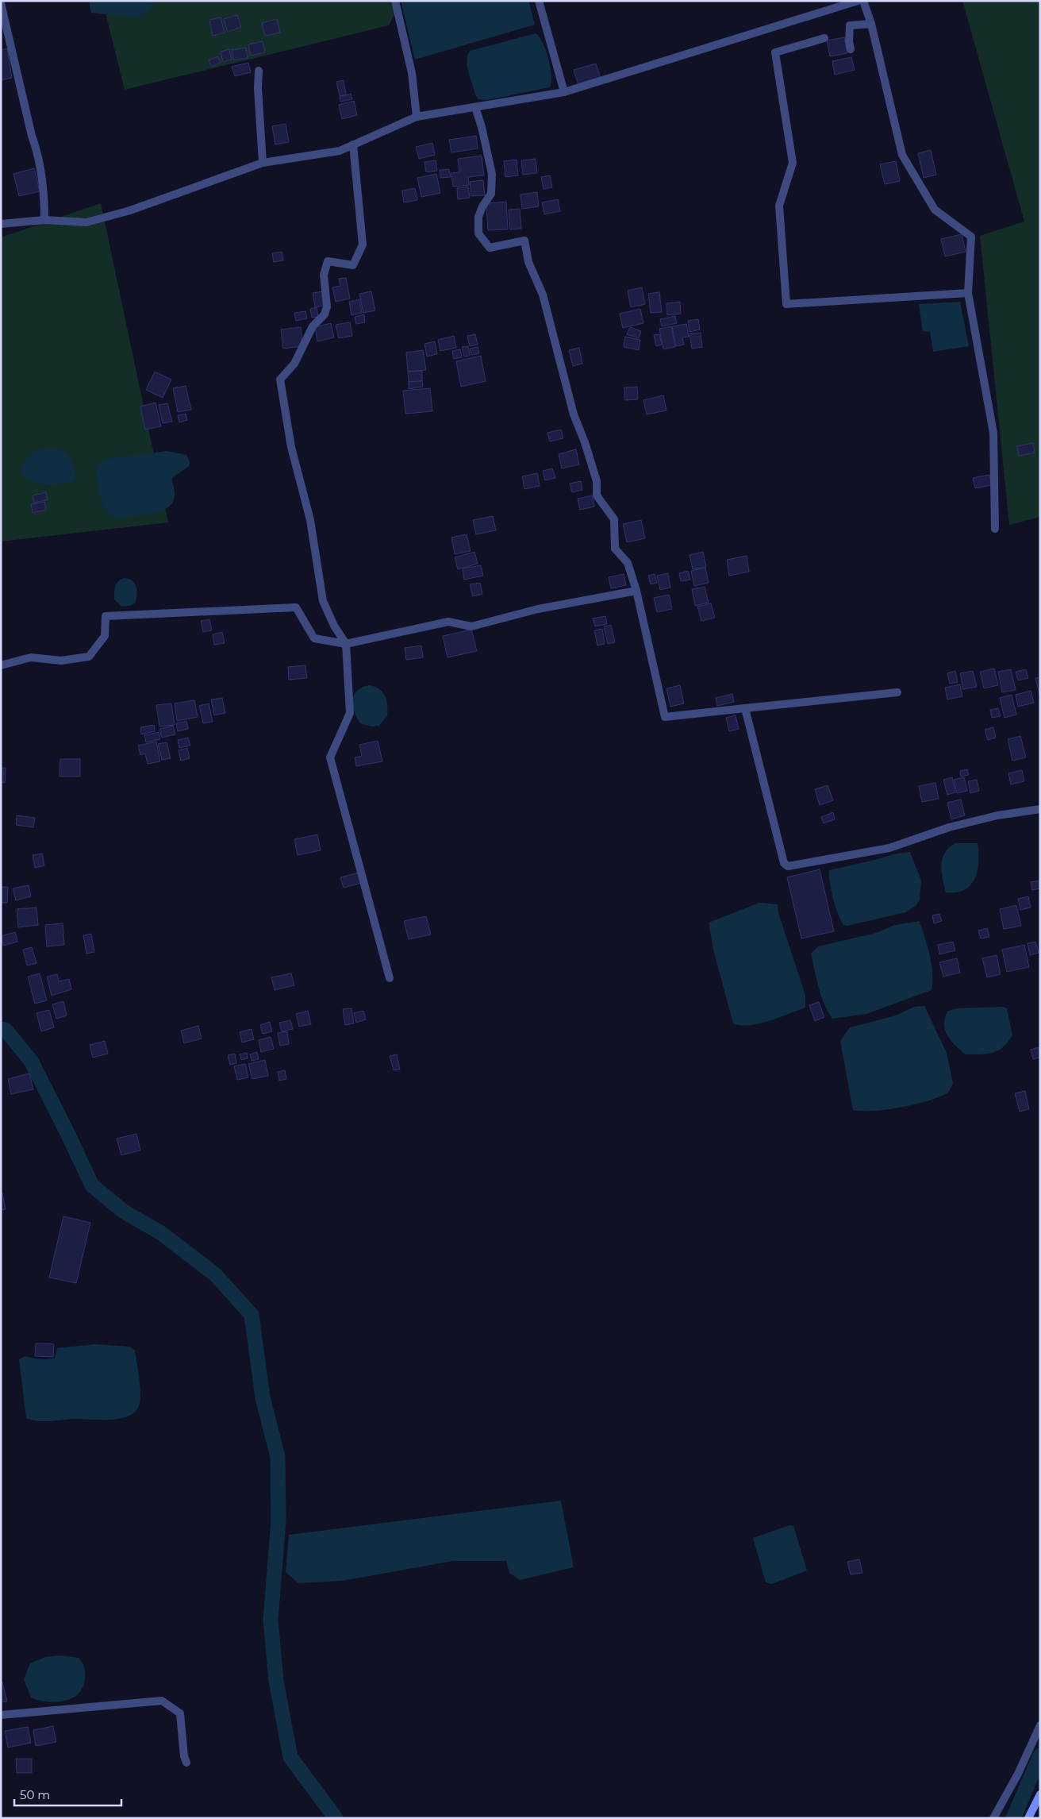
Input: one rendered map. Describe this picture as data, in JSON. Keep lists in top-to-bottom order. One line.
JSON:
{"scale_bar":"50 m"}
